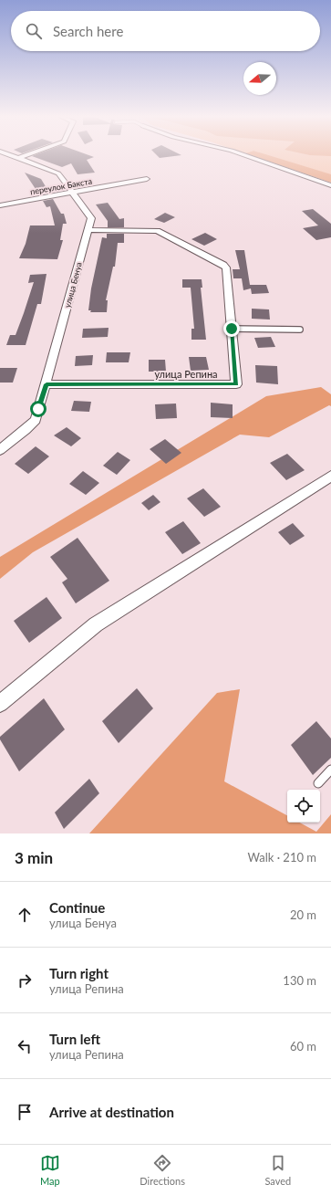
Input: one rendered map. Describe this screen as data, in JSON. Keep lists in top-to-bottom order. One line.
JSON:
{"streets":{"street":["переулок Бакста","улица Бенуа","улица Репина"]},"crossings":[["переулок Бакста","улица Бенуа"],["улица Бенуа","улица Репина"]],"north":"left","page":{"search":"Search here","heading":["3 min","Walk · 210 m"],"list":[["Continue","улица Бенуа","20 m"],["Turn right","улица Репина","130 m"],["Turn left","улица Репина","60 m"],"Arrive at destination"],"nav":["Map","Directions","Saved"]}}
